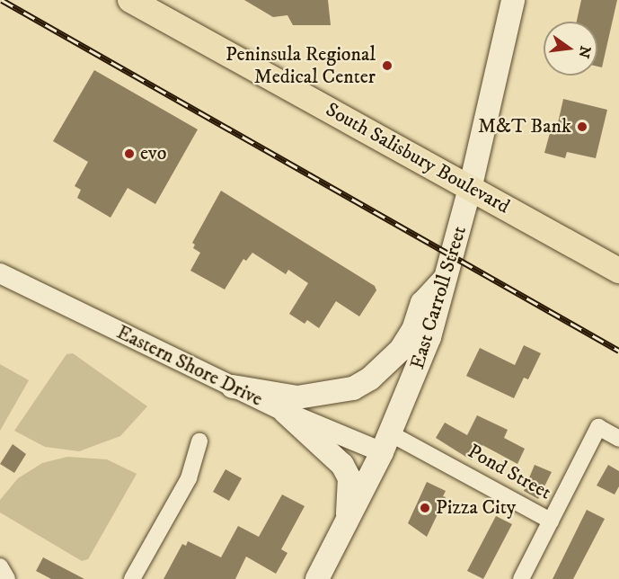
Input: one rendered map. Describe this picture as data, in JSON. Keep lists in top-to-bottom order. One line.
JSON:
{"streets":{"main road":["South Salisbury Boulevard","East Carroll Street"],"street":["Eastern Shore Drive","Pond Street"]},"crossings":[["South Salisbury Boulevard","East Carroll Street"],["East Carroll Street","Eastern Shore Drive"],["East Carroll Street","Pond Street"],["Eastern Shore Drive","Pond Street"]],"places":["Peninsula Regional Medical Center","M&T Bank","evo","Pizza City"],"north":"right"}
